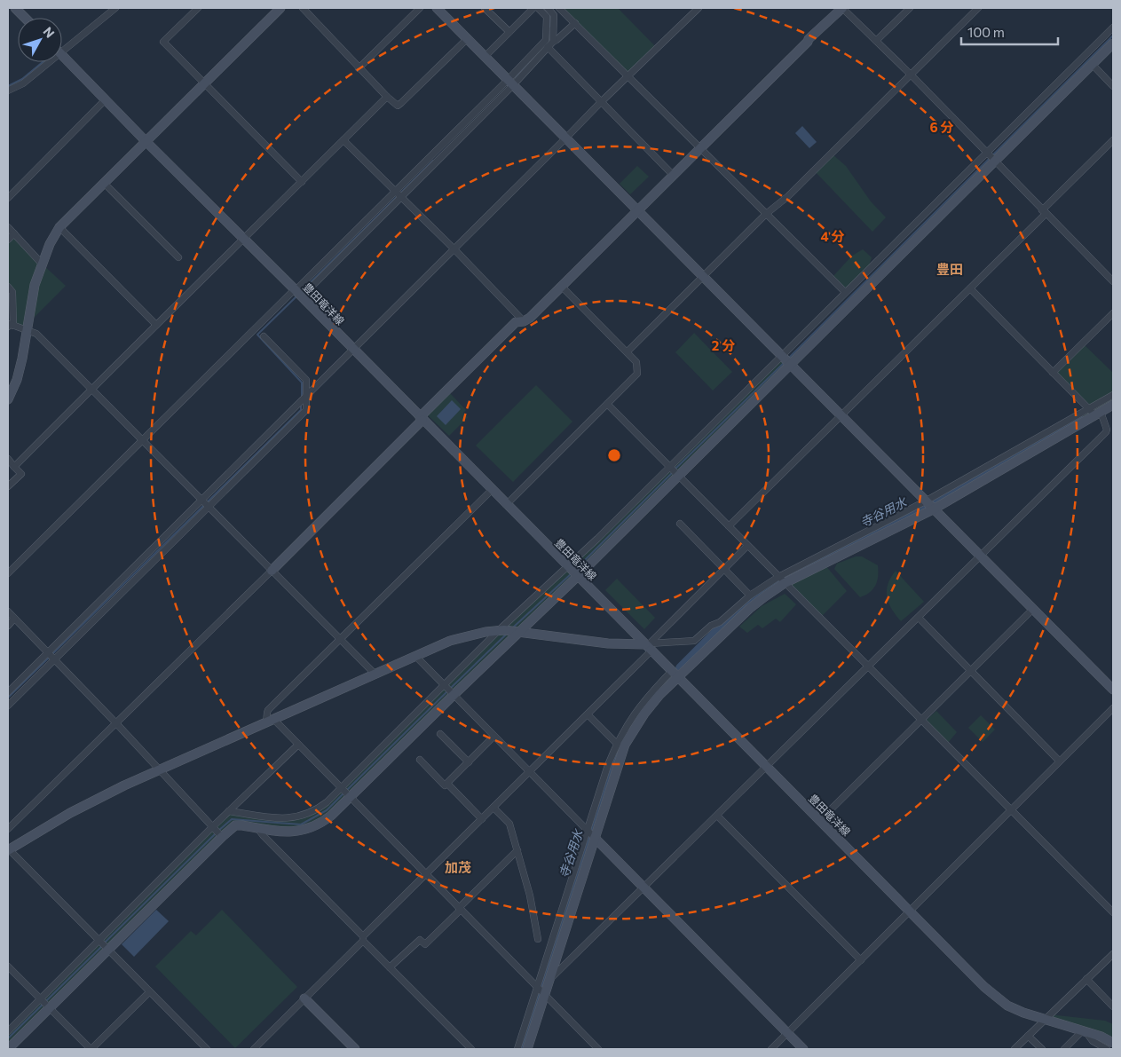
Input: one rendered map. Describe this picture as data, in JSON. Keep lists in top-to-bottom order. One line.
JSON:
{"streets":{"street":["豊田竜洋線"]},"districts":["豊田","加茂"],"water":["寺谷用水"],"scale_bar":"100 m","north":"top right","rings":["6 分","4 分","2 分"]}
